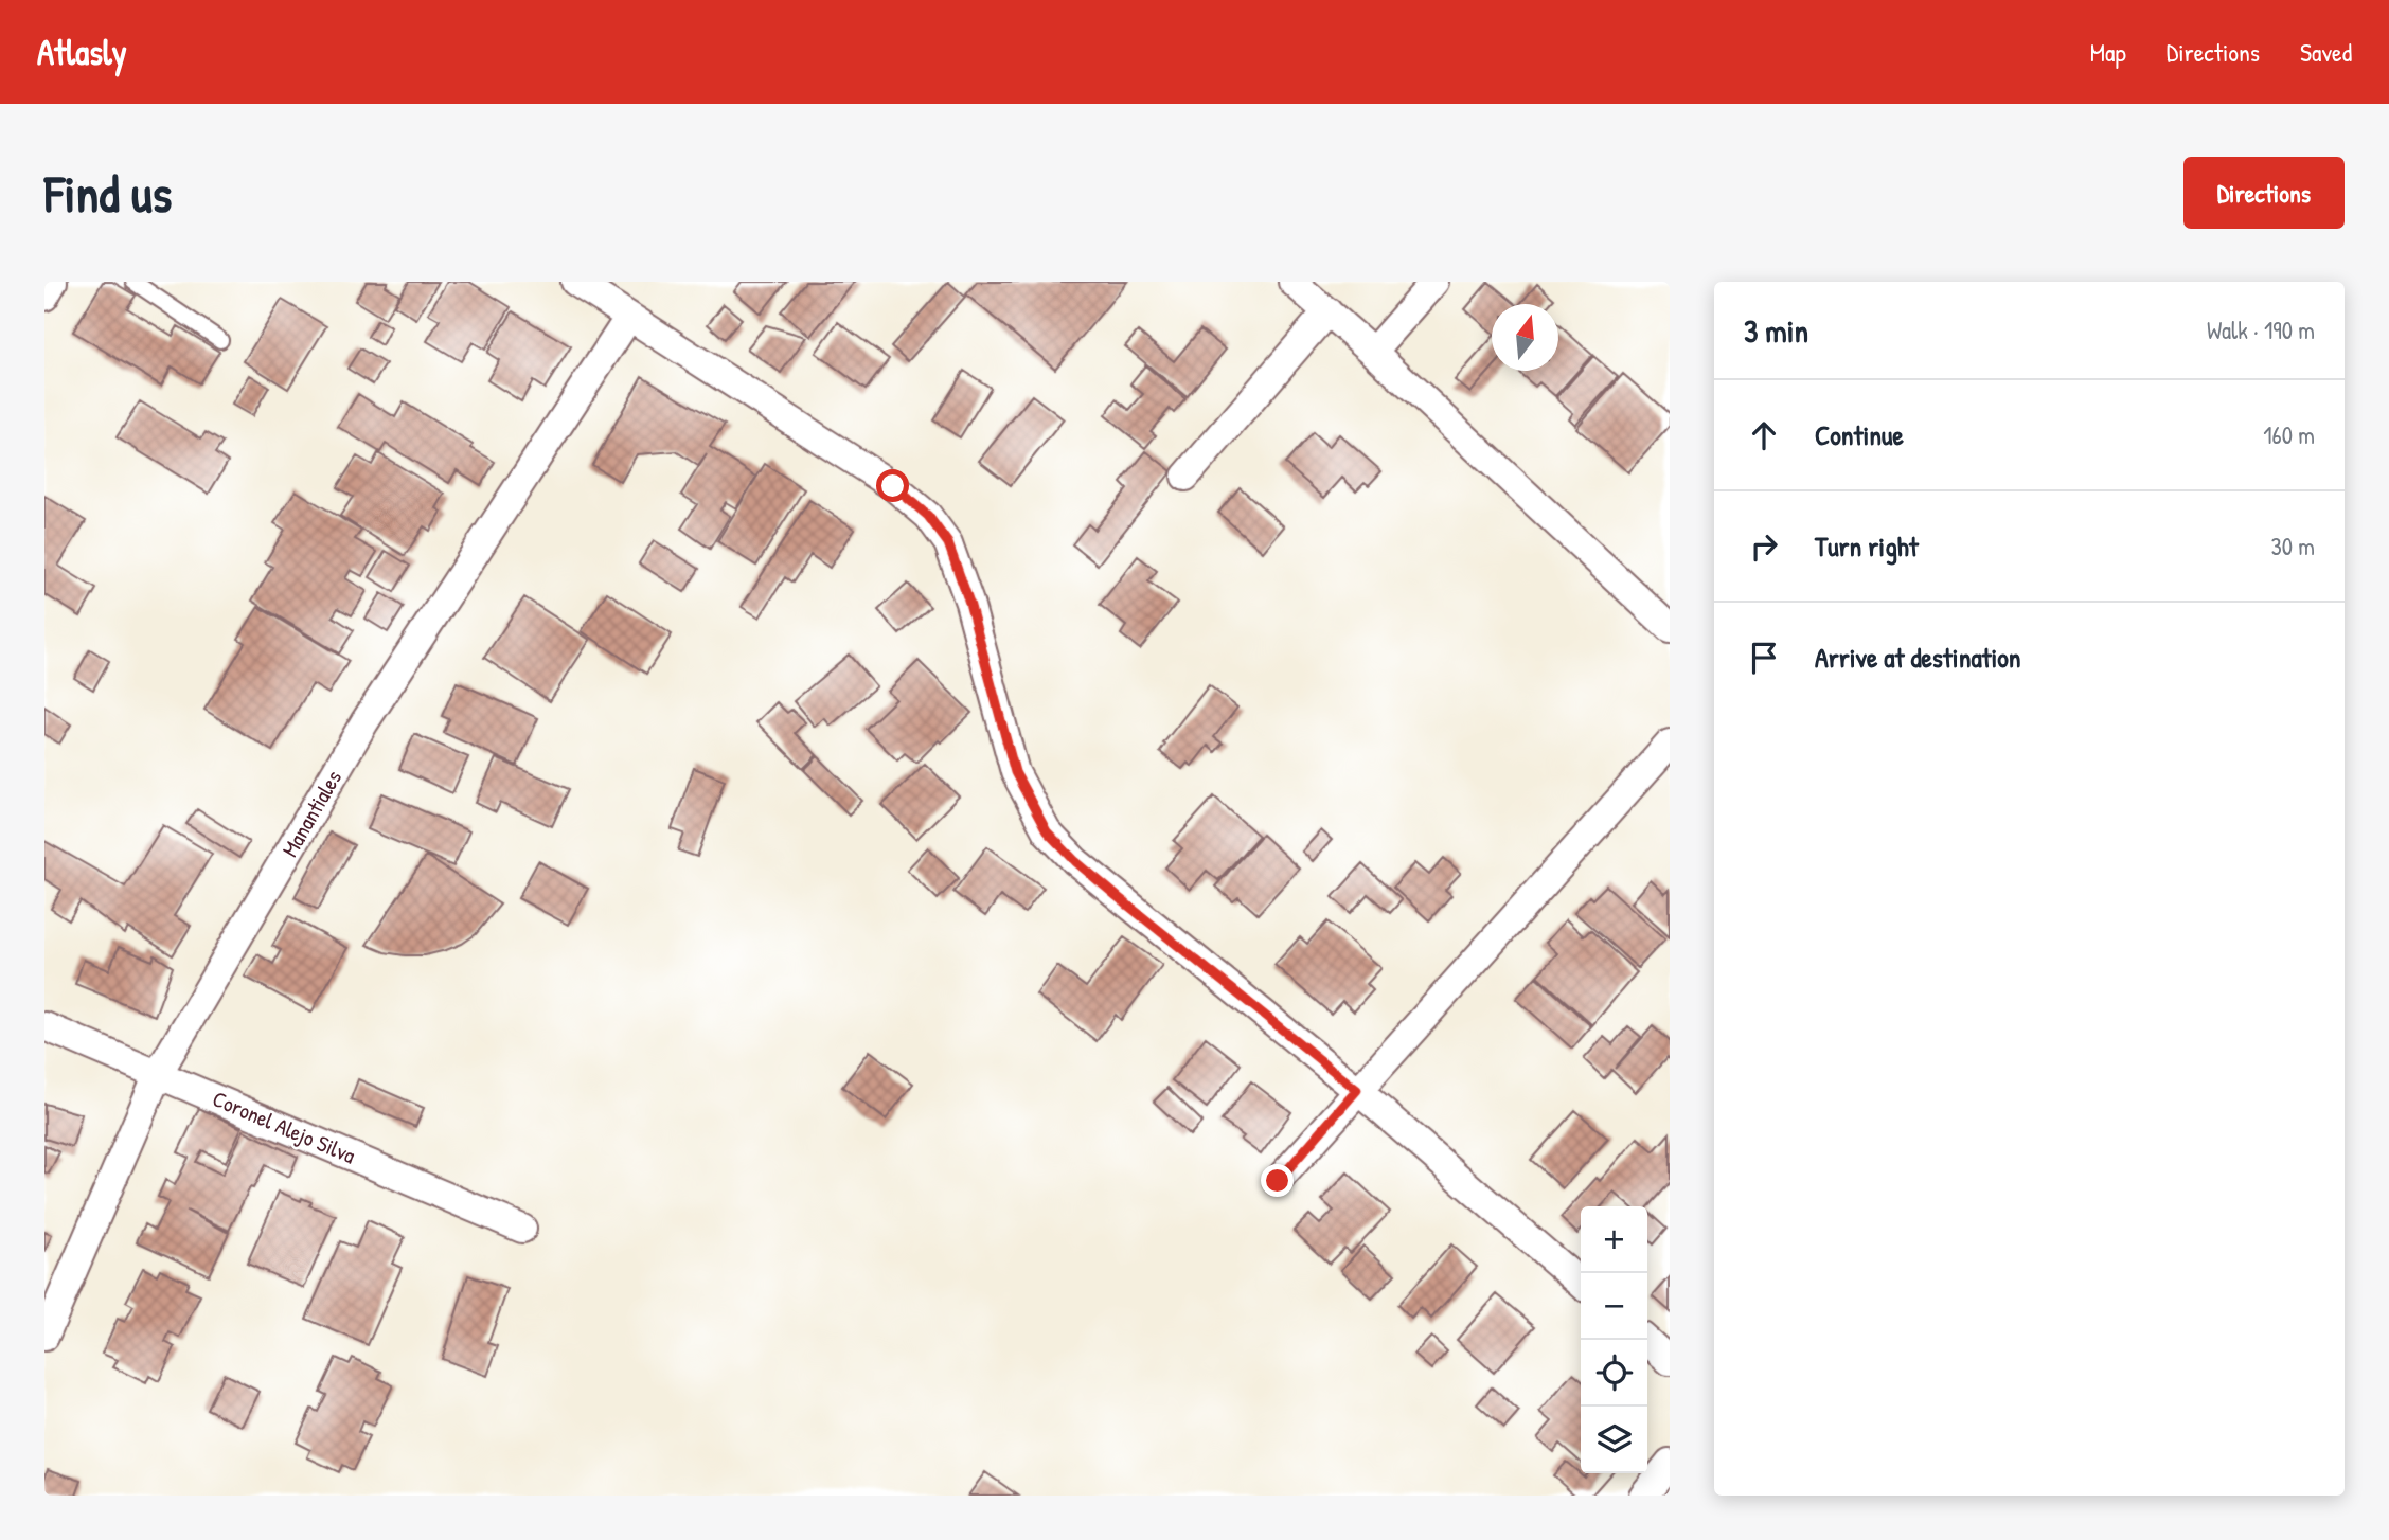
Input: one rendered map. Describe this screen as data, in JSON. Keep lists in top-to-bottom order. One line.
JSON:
{"streets":{"street":["Manantiales","Coronel Alejo Silva"]},"crossings":[["Manantiales","Coronel Alejo Silva"]],"north":"top","page":{"header":"Atlasly","nav":["Map","Directions","Saved"],"buttons":"Directions","title":"Find us","heading":["3 min","Walk · 190 m"],"list":[["Continue","160 m"],["Turn right","30 m"],"Arrive at destination"],"map_buttons":["+","−"]}}
